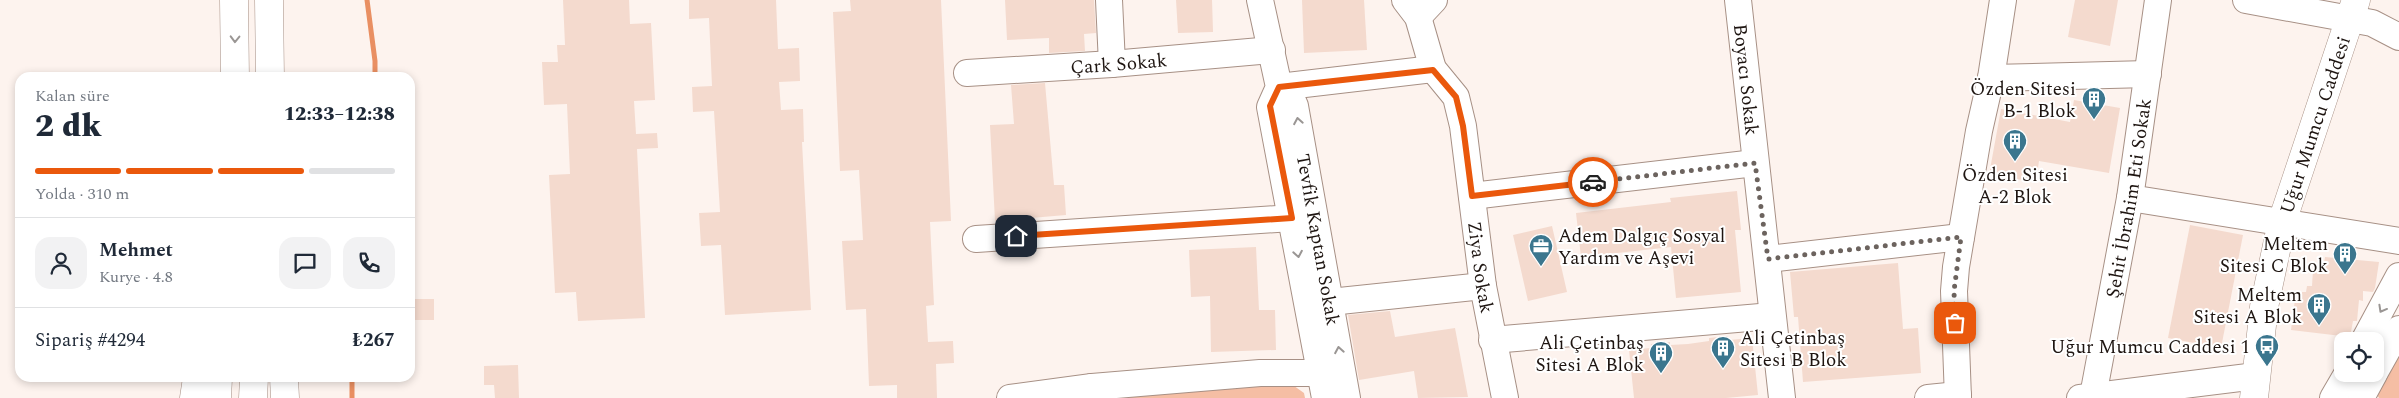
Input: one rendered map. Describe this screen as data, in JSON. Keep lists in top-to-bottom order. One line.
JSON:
{"streets":{"main road":["Uğur Mumcu Caddesi"],"street":["Çark Sokak","Boyacı Sokak","Şehit İbrahim Eti Sokak","Tevfik Kaptan Sokak","Ziya Sokak"]},"places":{"building":["Özden Sitesi B-1 Blok","Özden Sitesi A-2 Blok","Meltem Sitesi C Blok","Meltem Sitesi A Blok","Ali Çetinbaş Sitesi B Blok","Ali Çetinbaş Sitesi A Blok"],"office":["Adem Dalgıç Sosyal Yardım ve Aşevi"],"bus stop":["Uğur Mumcu Caddesi 1"]},"page":{"heading":["2 dk","Kalan süre","12:33–12:38"],"panel":["Mehmet","Kurye · 4.8","Sipariş #4294","₺267"],"bar":"Yolda · 310 m"}}
